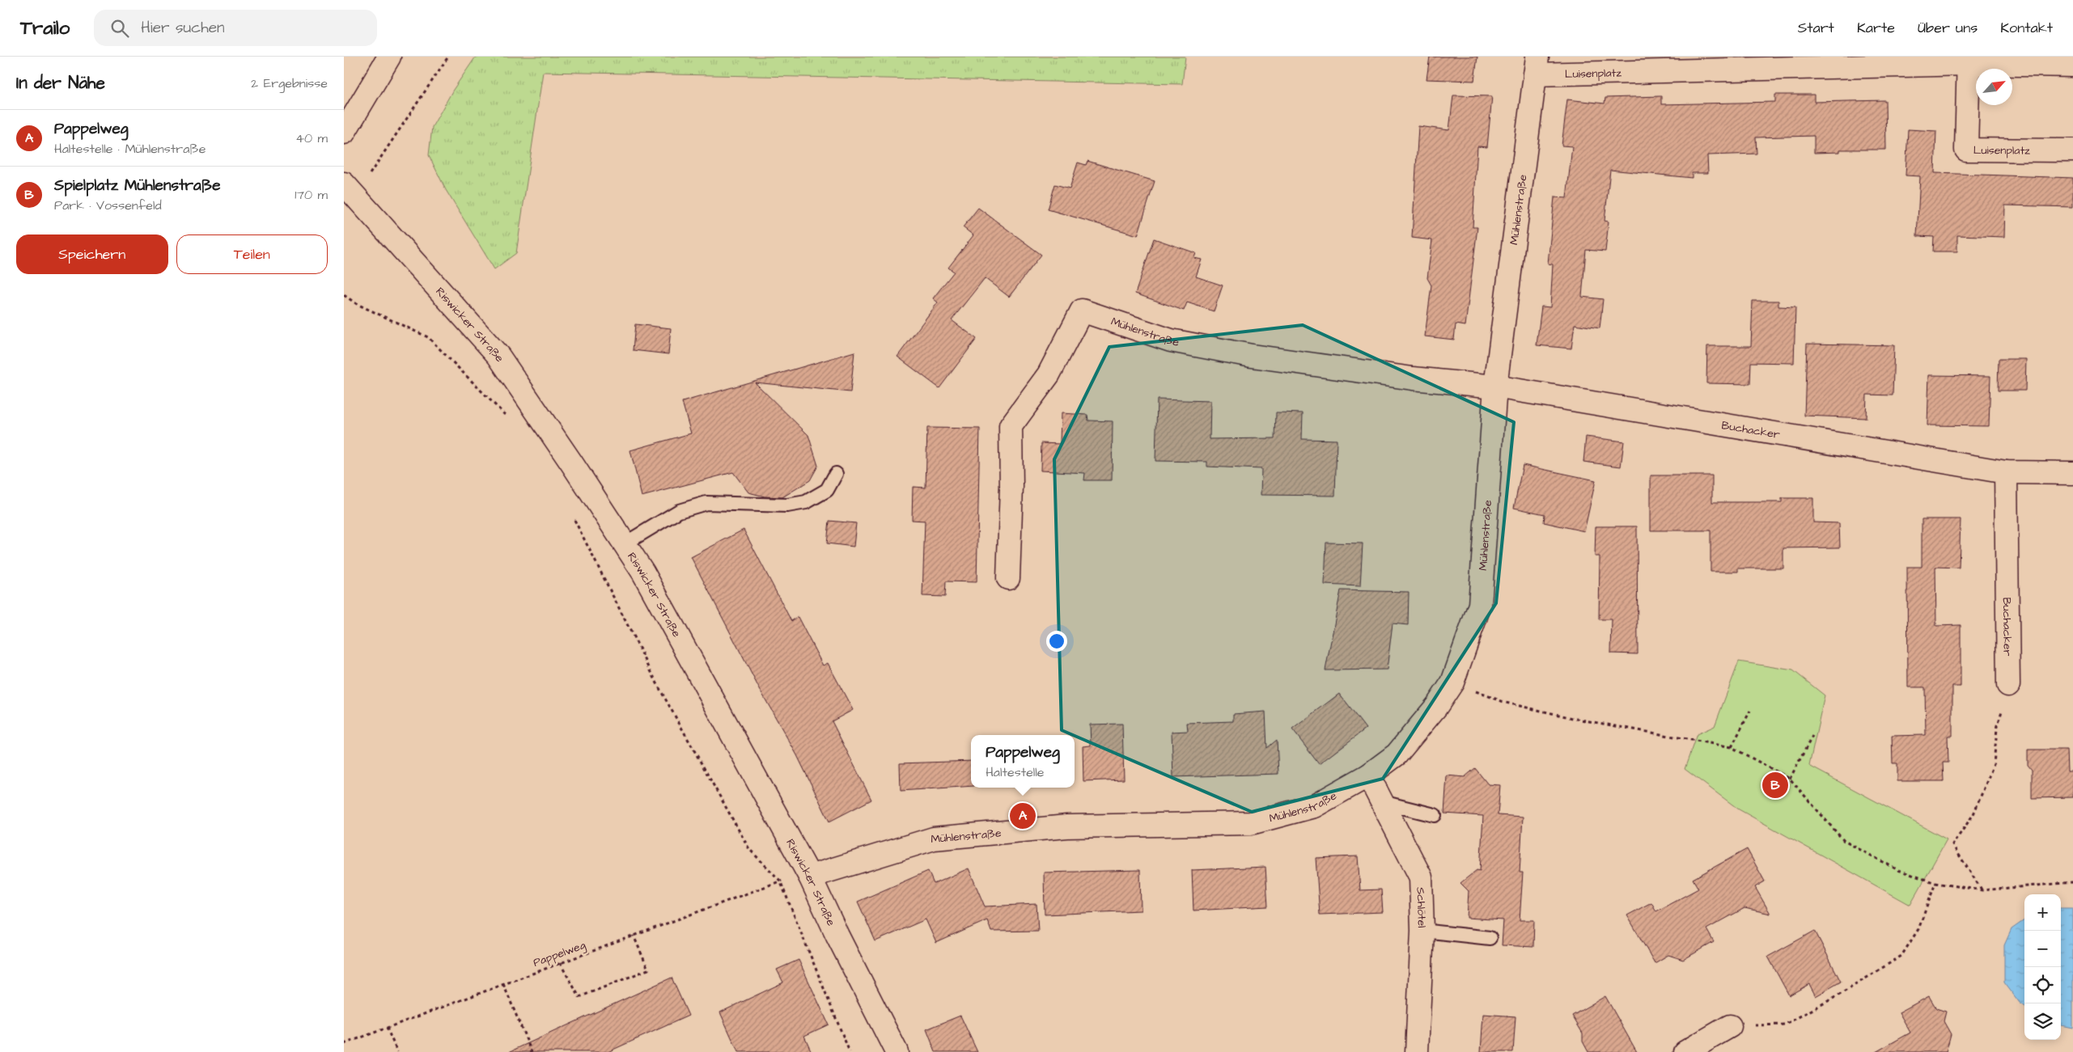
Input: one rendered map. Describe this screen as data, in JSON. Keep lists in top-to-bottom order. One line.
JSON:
{"streets":{"street":["Luisenplatz","Mühlenstraße","Riswicker Straße","Buchacker","Schlötel"],"path":["Pappelweg"]},"crossings":[["Luisenplatz","Mühlenstraße"],["Mühlenstraße","Riswicker Straße"],["Mühlenstraße","Buchacker"],["Mühlenstraße","Schlötel"]],"north":"top right","page":{"header":"Trailo","search":"Hier suchen","nav":["Start","Karte","Über uns","Kontakt"],"heading":["In der Nähe","2 Ergebnisse"],"list":[{"mark":"A","name":"Pappelweg","note":"Haltestelle · Mühlenstraße","value":"40 m"},{"mark":"B","name":"Spielplatz Mühlenstraße","note":"Park · Vossenfeld","value":"170 m"}],"buttons":["Speichern","Teilen"],"popup":["Pappelweg","Haltestelle"],"pins":["B","A"],"map_buttons":["+","−"]}}
